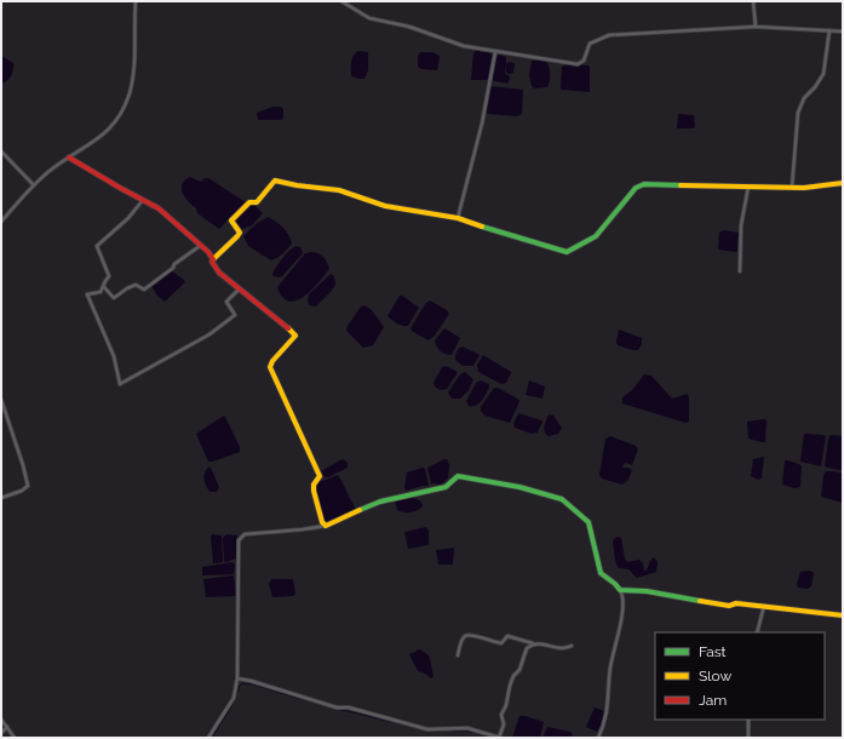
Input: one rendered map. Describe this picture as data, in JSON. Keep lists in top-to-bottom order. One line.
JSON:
{"legend":["Fast","Slow","Jam"]}
